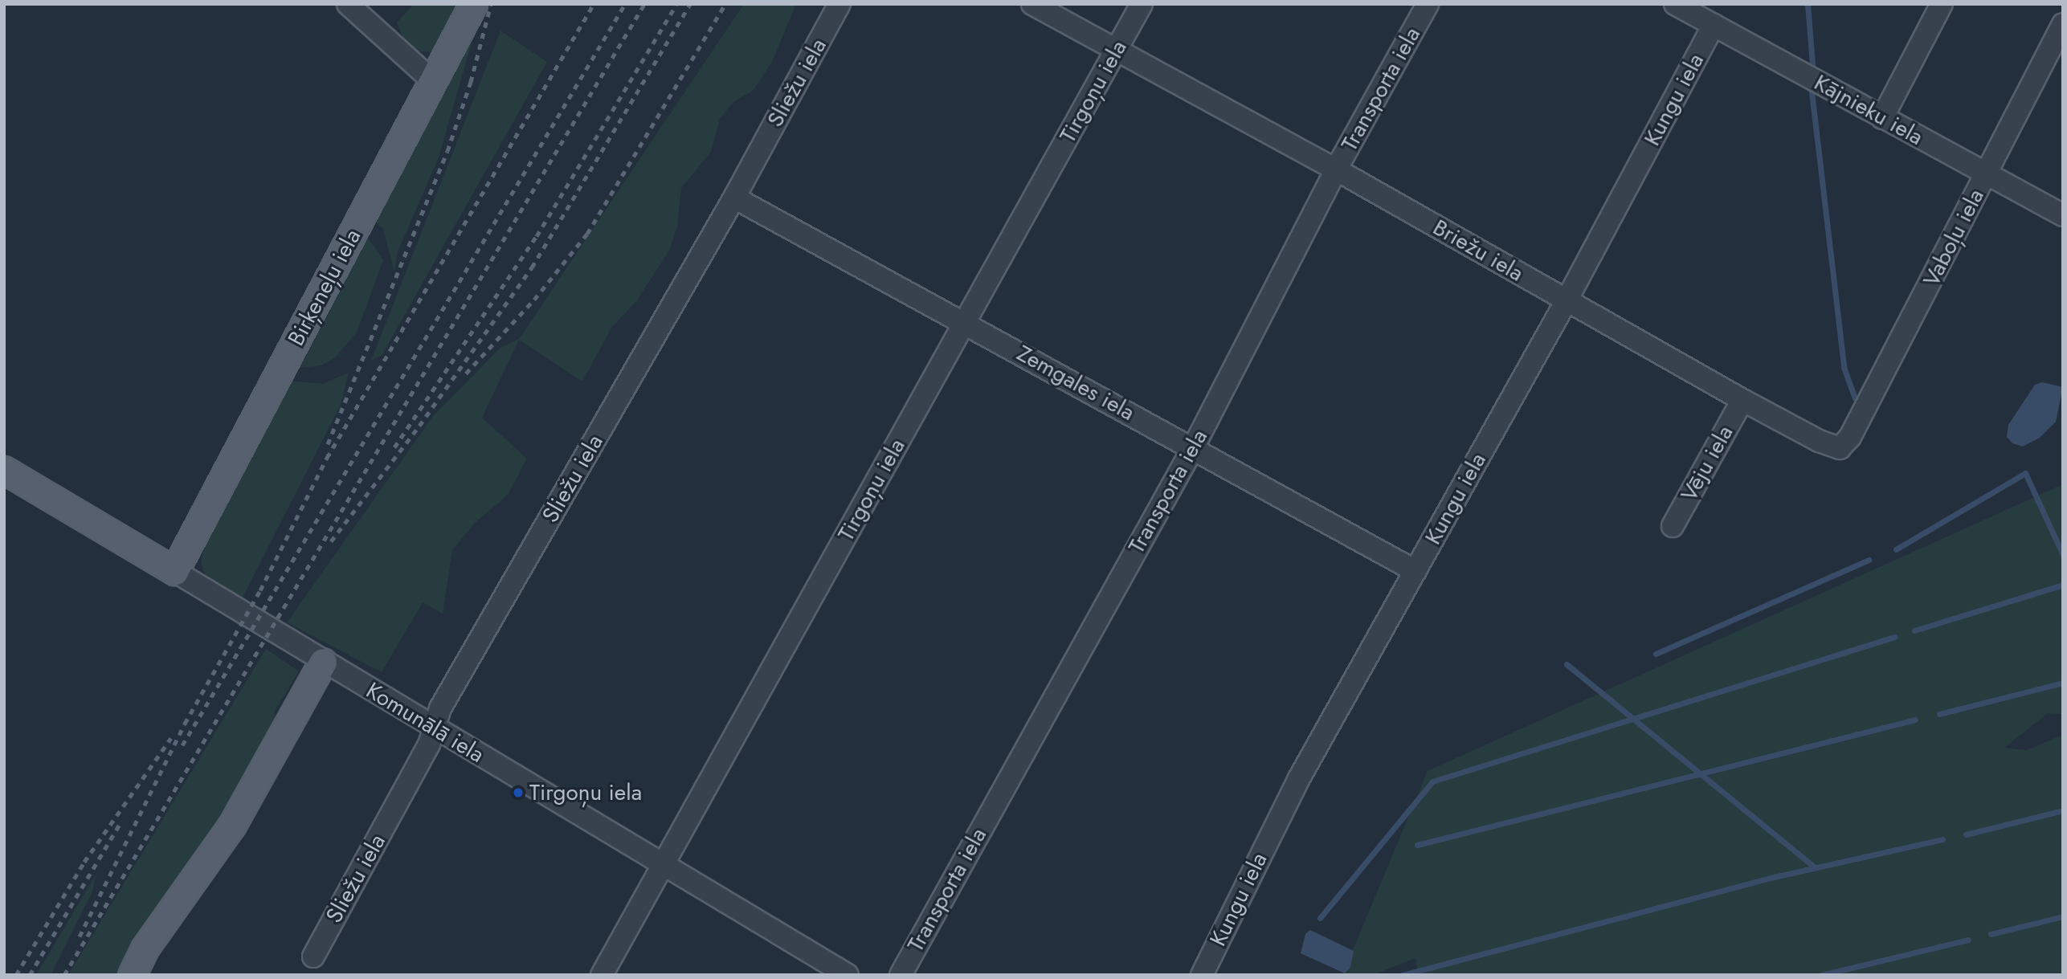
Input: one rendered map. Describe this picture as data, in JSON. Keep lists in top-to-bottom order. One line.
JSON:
{"streets":{"main road":["Birķeneļu iela","Komunālā iela"],"street":["Sliežu iela","Transporta iela","Tirgoņu iela","Kungu iela","Kājnieku iela","Vaboļu iela","Briežu iela","Zemgales iela","Vēju iela"]},"crossings":[["Sliežu iela","Zemgales iela"],["Sliežu iela","Komunālā iela"],["Transporta iela","Briežu iela"],["Transporta iela","Zemgales iela"],["Tirgoņu iela","Briežu iela"],["Tirgoņu iela","Zemgales iela"],["Tirgoņu iela","Komunālā iela"],["Kungu iela","Kājnieku iela"],["Kungu iela","Briežu iela"],["Kungu iela","Zemgales iela"],["Kājnieku iela","Vaboļu iela"],["Vaboļu iela","Briežu iela"],["Briežu iela","Vēju iela"],["Birķeneļu iela","Komunālā iela"]],"places":["Tirgoņu iela"]}
